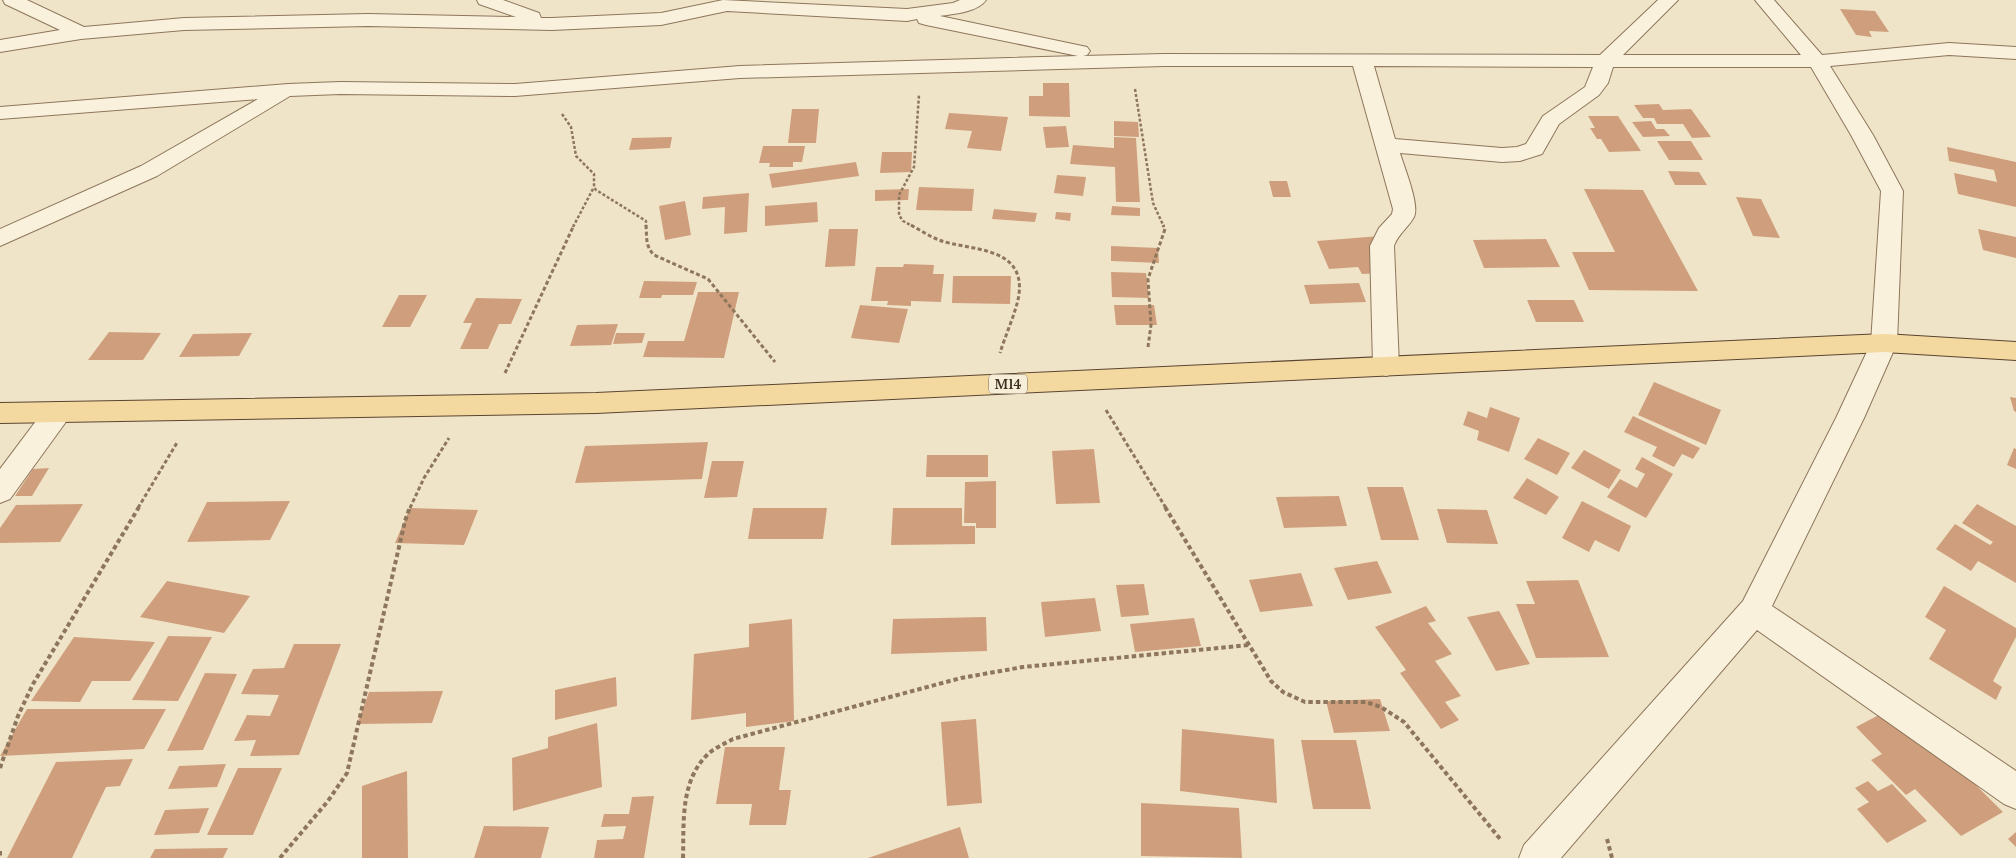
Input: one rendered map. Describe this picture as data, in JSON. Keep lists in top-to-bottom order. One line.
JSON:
{"streets":{"main road":["M14"]}}
